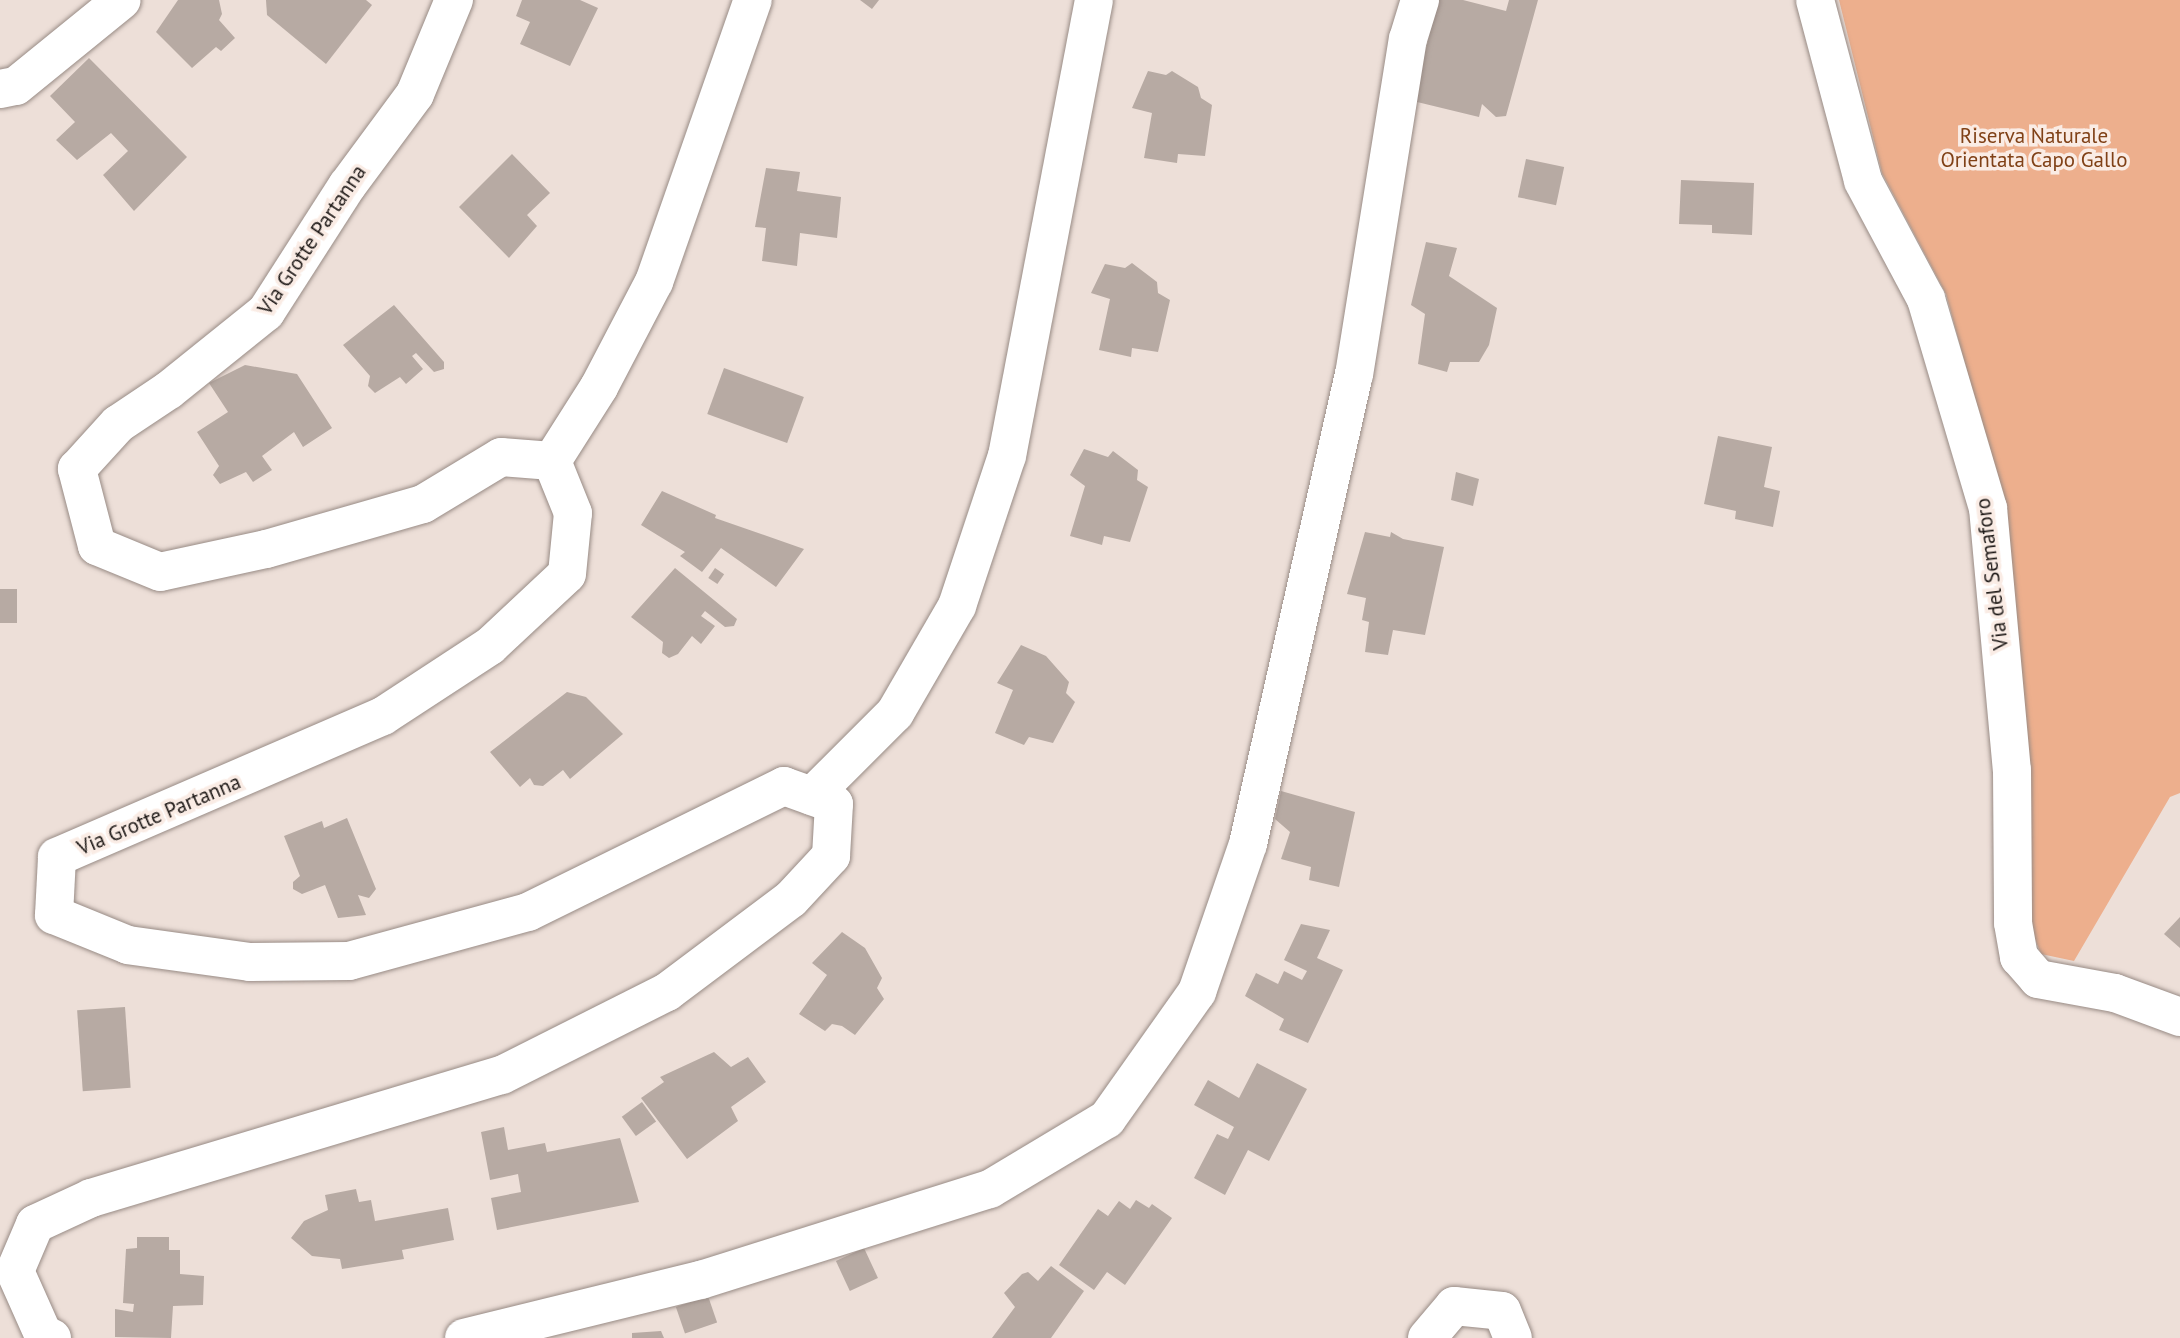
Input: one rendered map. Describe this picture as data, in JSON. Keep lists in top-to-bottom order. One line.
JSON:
{"streets":{"street":["Via Grotte Partanna","Via del Semaforo"]},"parks":["Riserva Naturale Orientata Capo Gallo"]}
